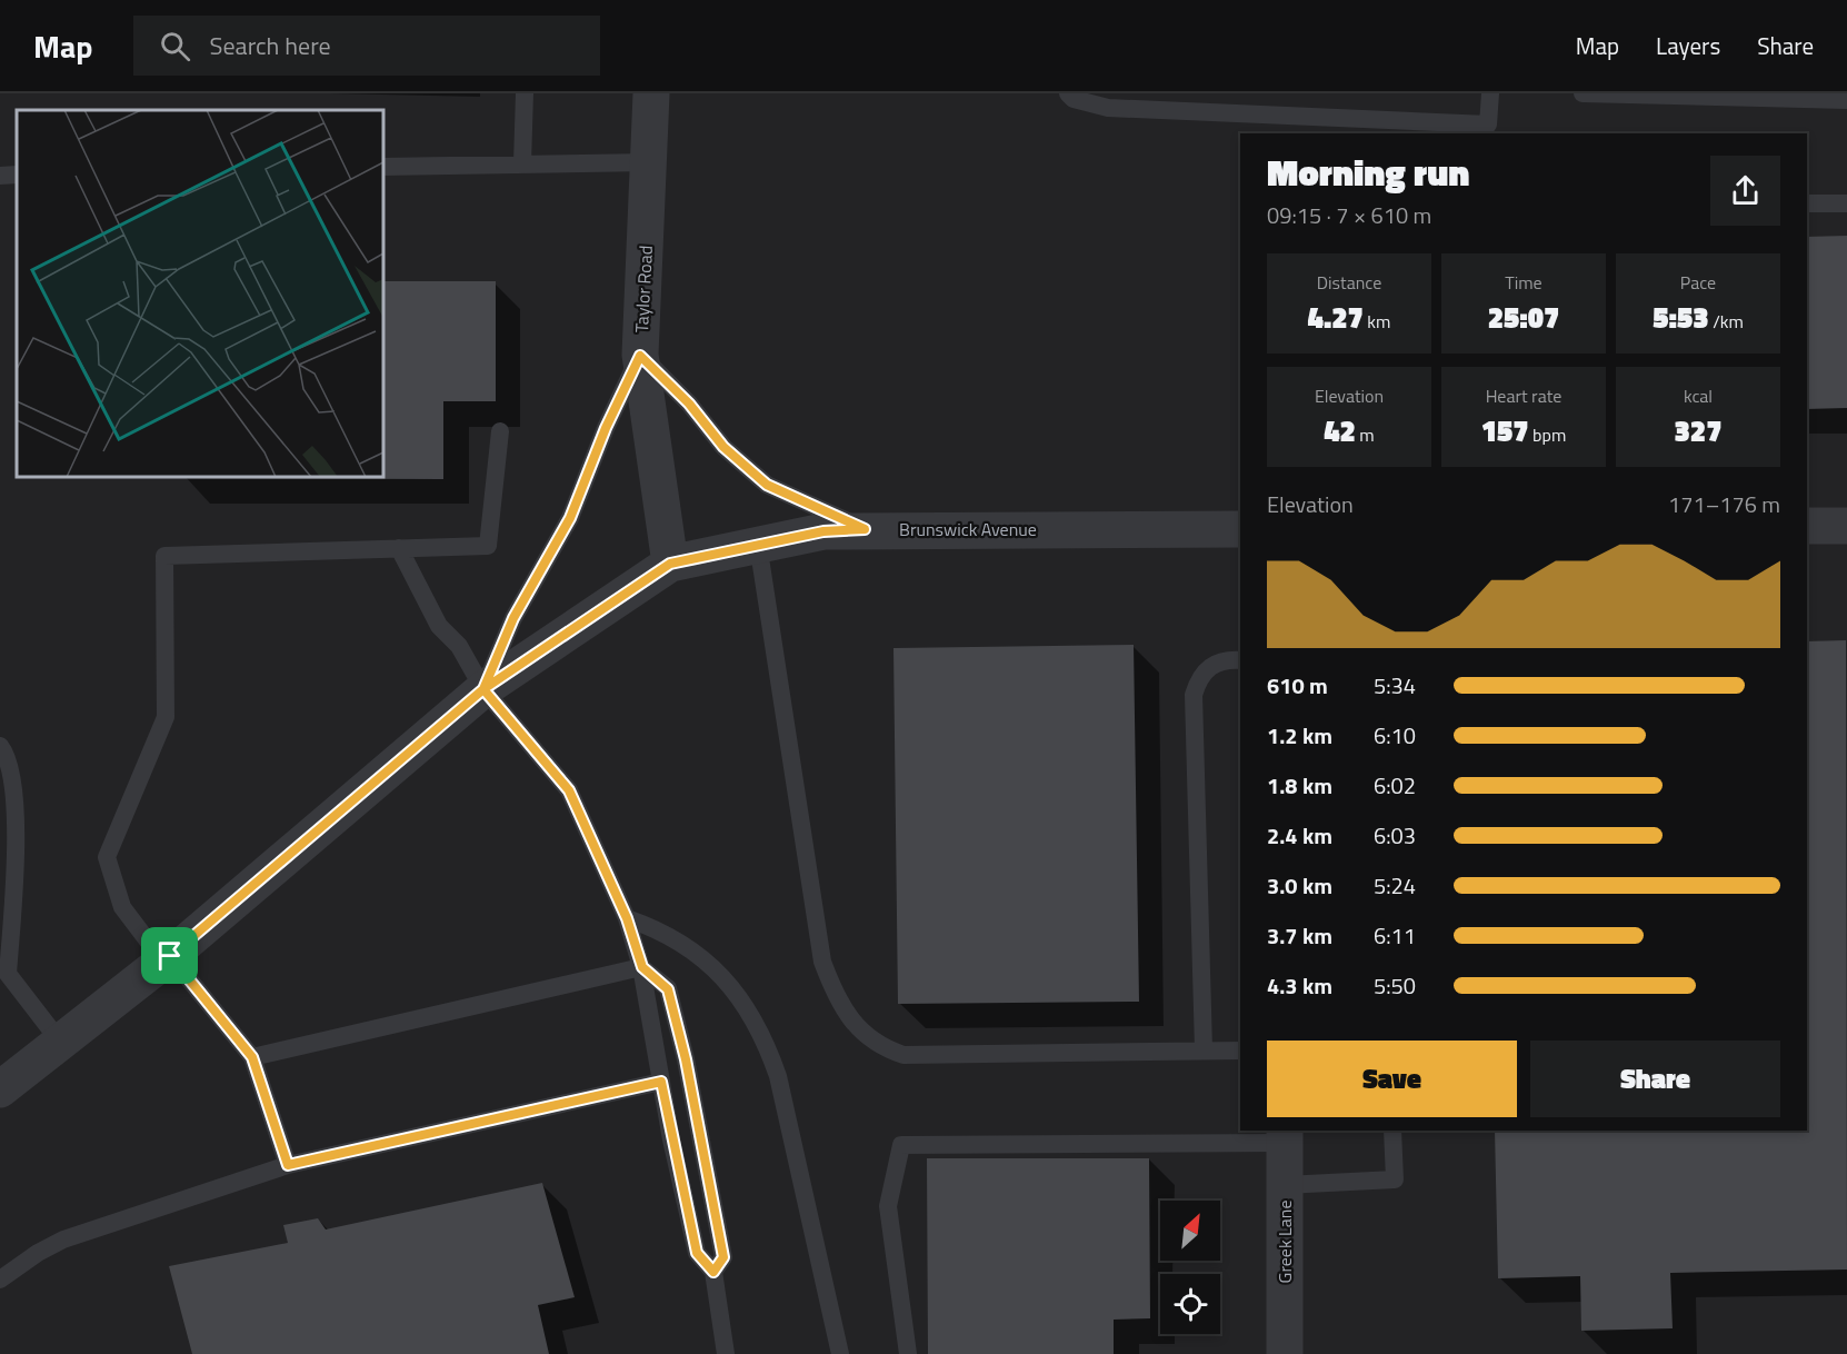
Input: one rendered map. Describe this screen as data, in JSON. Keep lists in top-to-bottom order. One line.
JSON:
{"streets":{"street":["Taylor Road","Brunswick Avenue","Greek Lane"]},"crossings":[["Taylor Road","Brunswick Avenue"]],"north":"top right","page":{"header":"Map","search":"Search here","nav":["Map","Layers","Share"],"heading":["Morning run","09:15 · 7 × 610 m"],"stats":[["Distance","4.27 km"],["Time","25:07"],["Pace","5:53 /km"],["Elevation","42 m"],["Heart rate","157 bpm"],["kcal","327"]],"chart":["Elevation","171–176 m"],"list":[{"name":"610 m","note":"5:34"},{"name":"1.2 km","note":"6:10"},{"name":"1.8 km","note":"6:02"},{"name":"2.4 km","note":"6:03"},{"name":"3.0 km","note":"5:24"},{"name":"3.7 km","note":"6:11"},{"name":"4.3 km","note":"5:50"}],"buttons":["Save","Share"]}}
